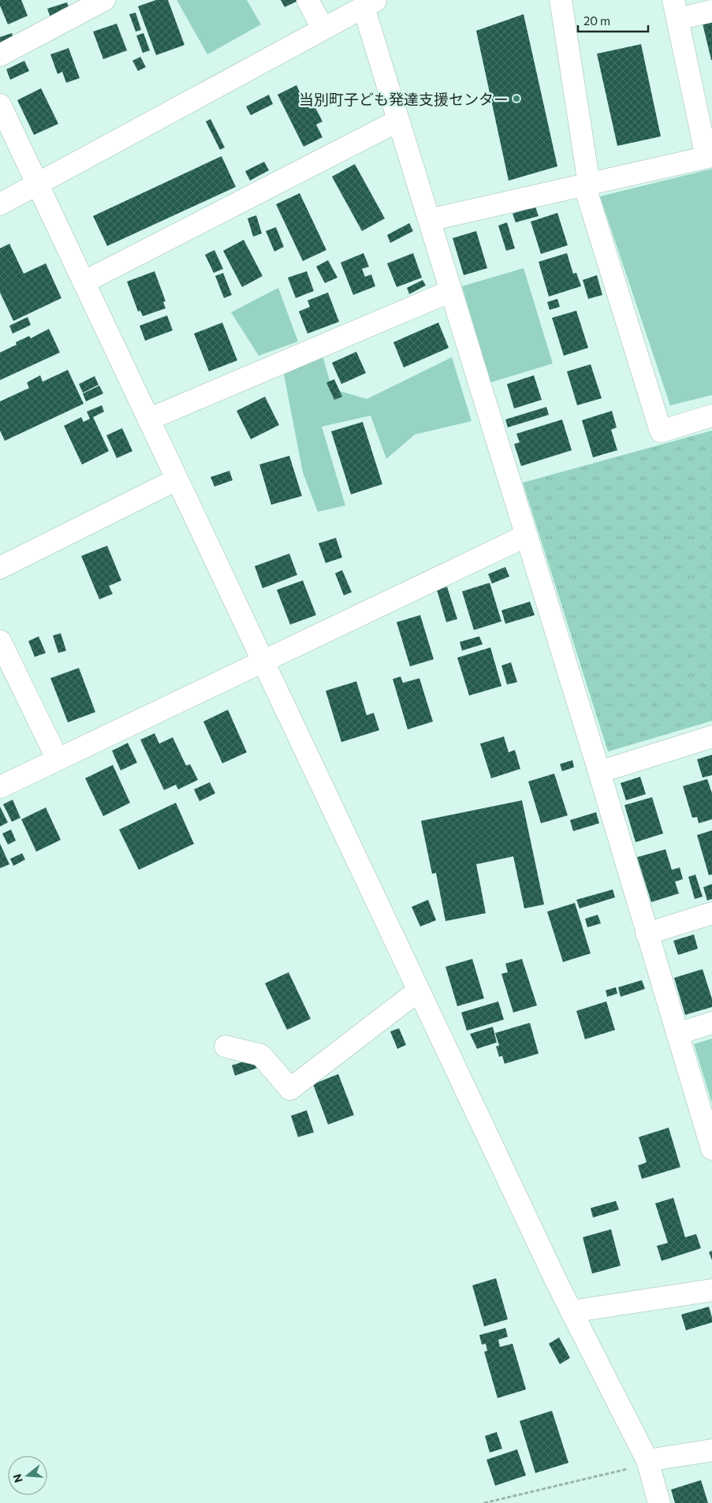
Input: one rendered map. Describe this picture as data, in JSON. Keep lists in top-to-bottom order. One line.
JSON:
{"places":["当別町子ども発達支援センター"],"scale_bar":"20 m","north":"left"}
